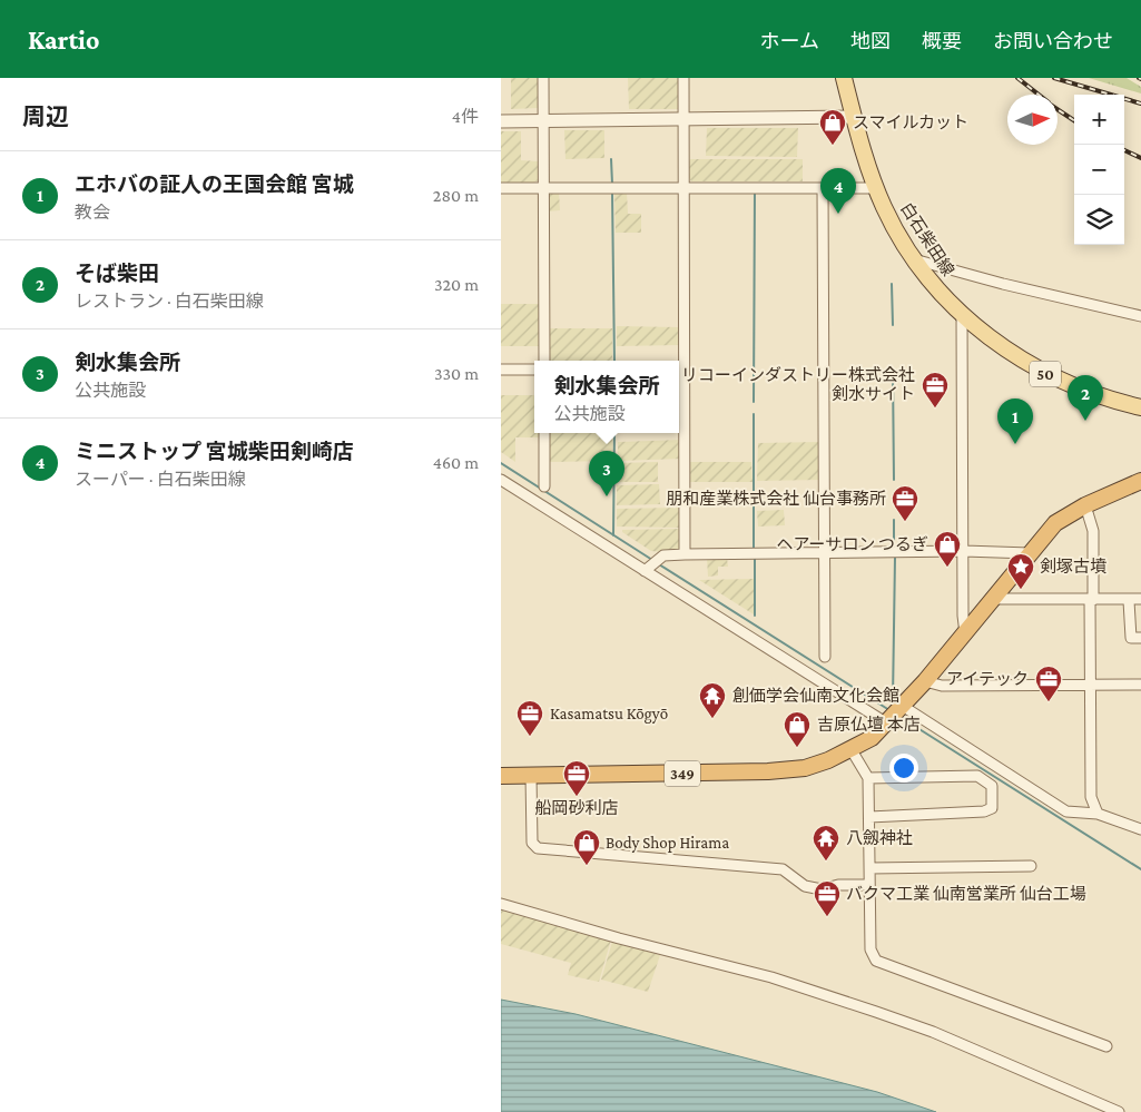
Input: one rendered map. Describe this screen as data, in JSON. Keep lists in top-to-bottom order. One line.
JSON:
{"streets":{"highway":["349"],"main road":["白石柴田線","50"]},"places":{"shop":["スマイルカット","ヘアーサロン つるぎ","吉原仏壇 本店","Body Shop Hirama"],"office":["リコーインダストリー株式会社 剣水サイト","朋和産業株式会社 仙台事務所","アイテック","Kasamatsu Kōgyō","船岡砂利店","バクマ工業 仙南営業所 仙台工場"],"place":["剣塚古墳"],"temple":["創価学会仙南文化会館","八劔神社"]},"north":"right","page":{"header":"Kartio","nav":["ホーム","地図","概要","お問い合わせ"],"heading":["周辺","4件"],"map_buttons":["+","−"],"list":[{"mark":"1","name":"エホバの証人の王国会館 宮城","note":"教会","value":"280 m"},{"mark":"2","name":"そば柴田","note":"レストラン · 白石柴田線","value":"320 m"},{"mark":"3","name":"剣水集会所","note":"公共施設","value":"330 m"},{"mark":"4","name":"ミニストップ 宮城柴田剣崎店","note":"スーパー · 白石柴田線","value":"460 m"}],"pins":["4","2","1","3"],"popup":["剣水集会所","公共施設"]}}
